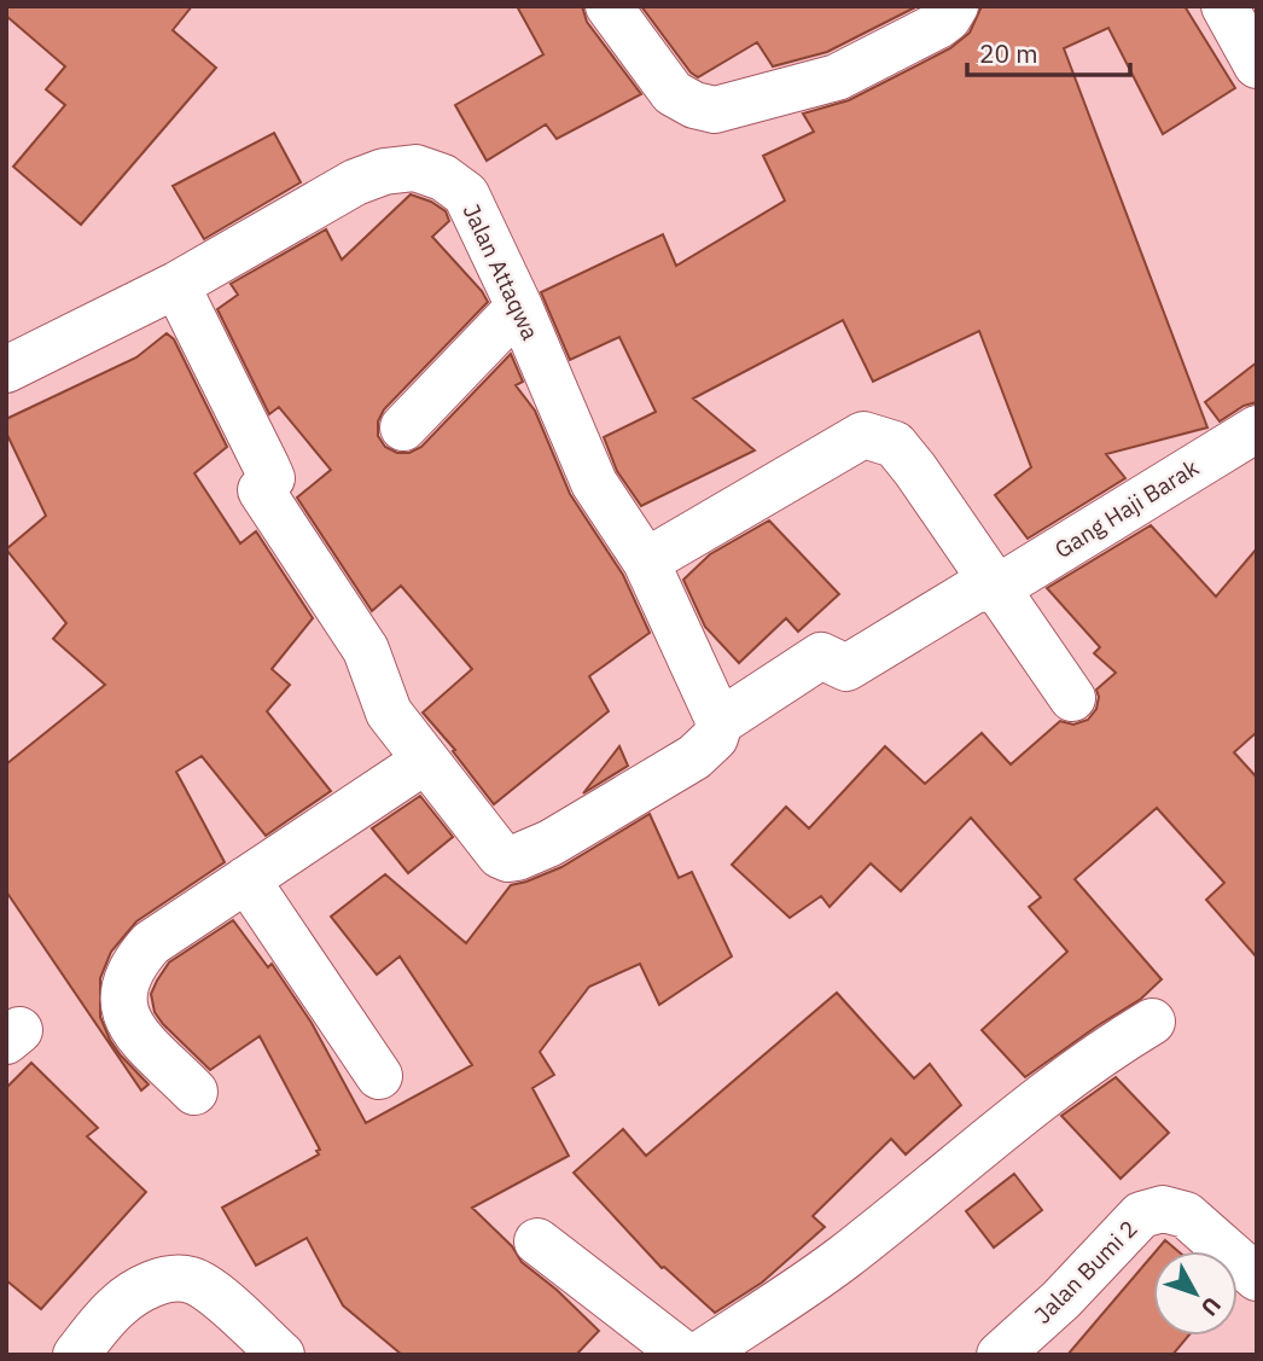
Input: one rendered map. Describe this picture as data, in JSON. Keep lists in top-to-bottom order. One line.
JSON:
{"streets":{"street":["Jalan Attaqwa","Gang Haji Barak","Jalan Bumi 2"]},"crossings":[["Jalan Attaqwa","Gang Haji Barak"]],"scale_bar":"20 m","north":"bottom right"}
